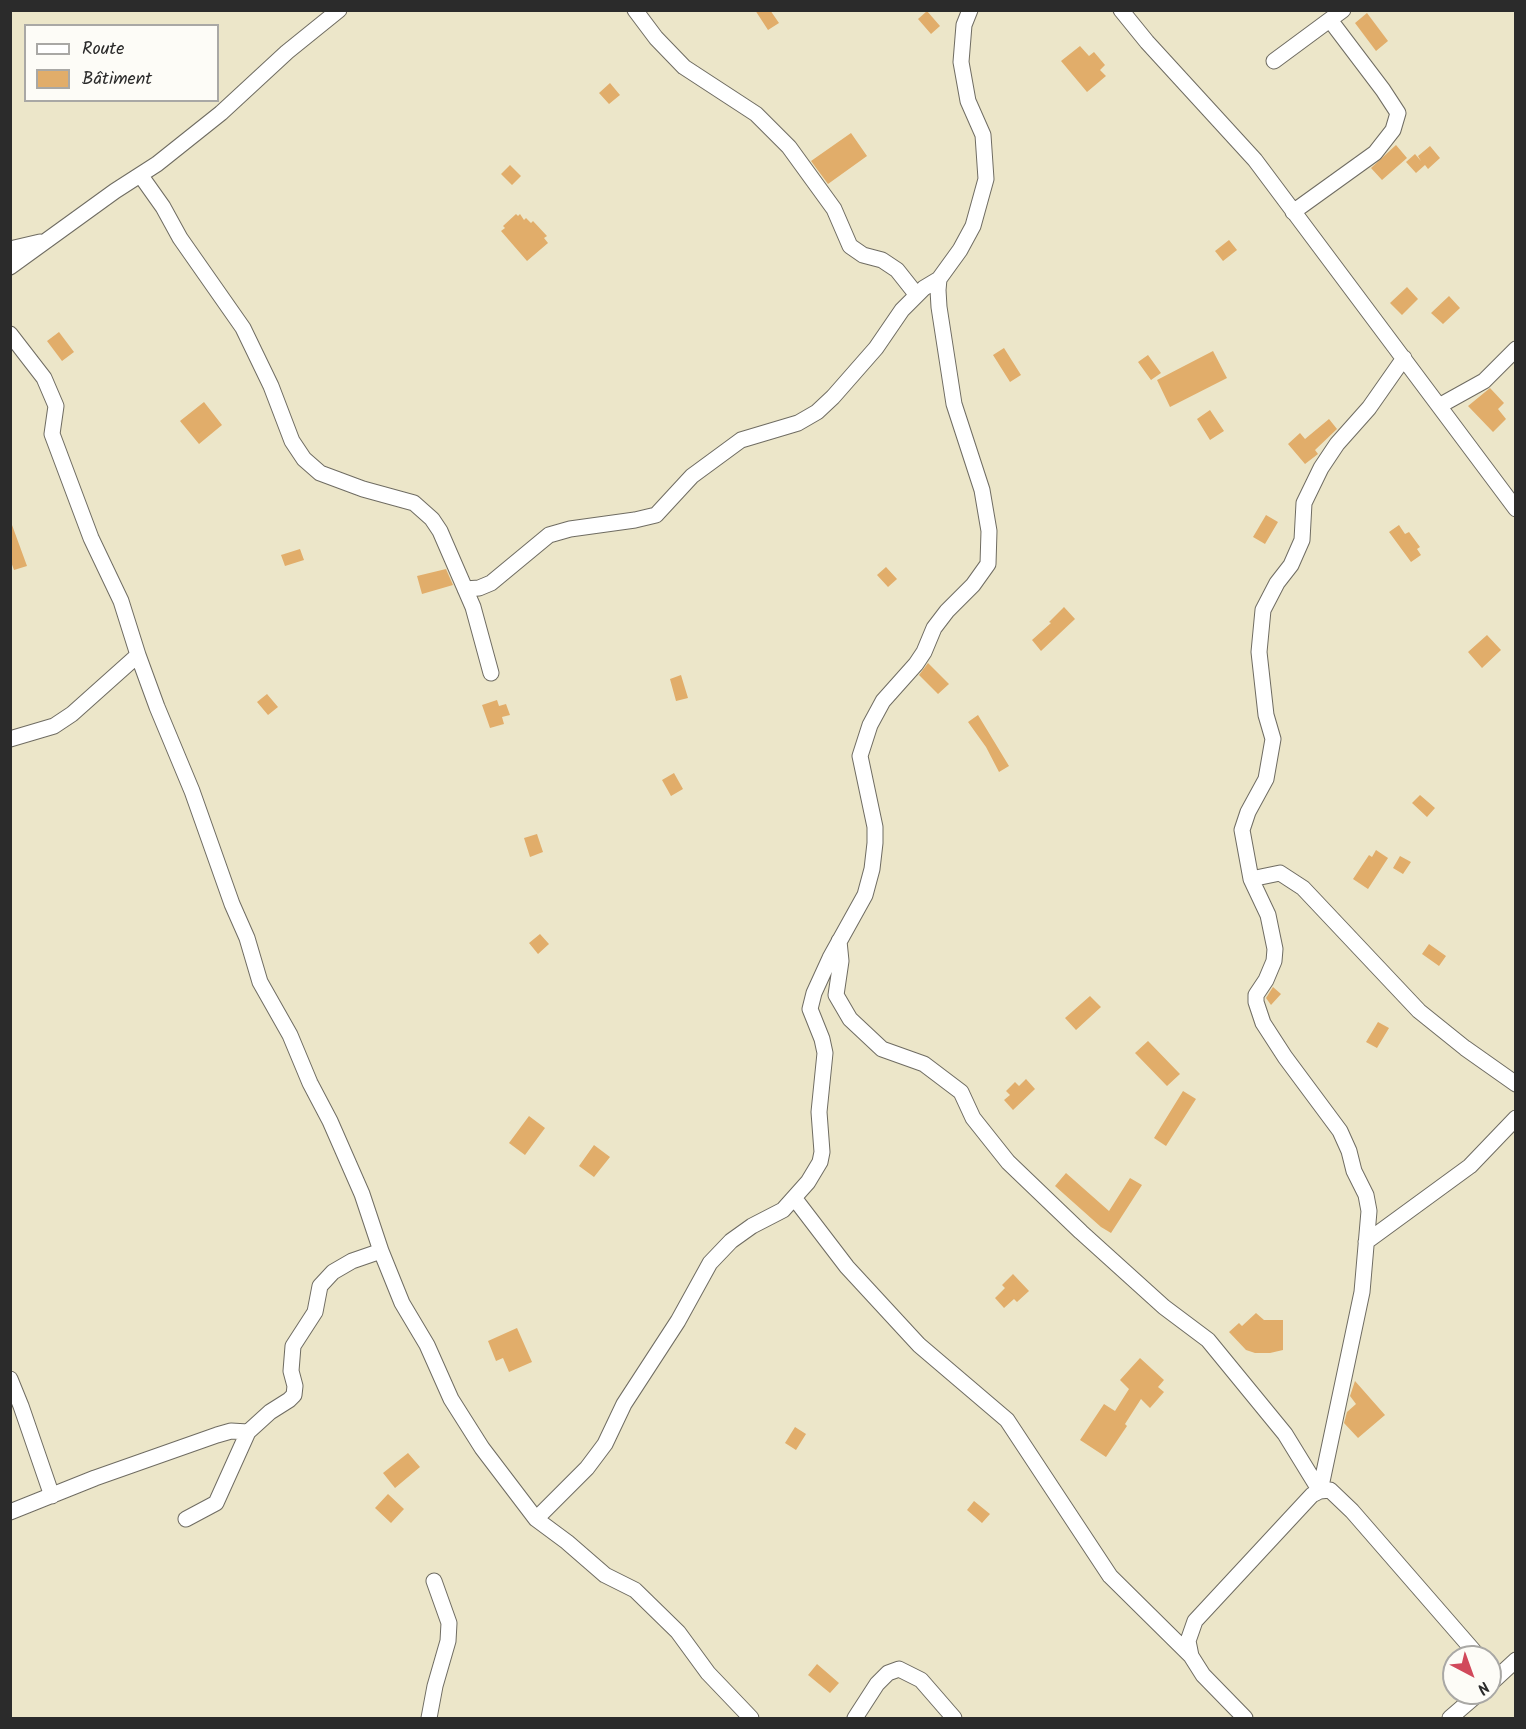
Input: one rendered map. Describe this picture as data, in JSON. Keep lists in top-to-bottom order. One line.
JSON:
{"legend":["Route","Bâtiment"],"north":"bottom right"}
